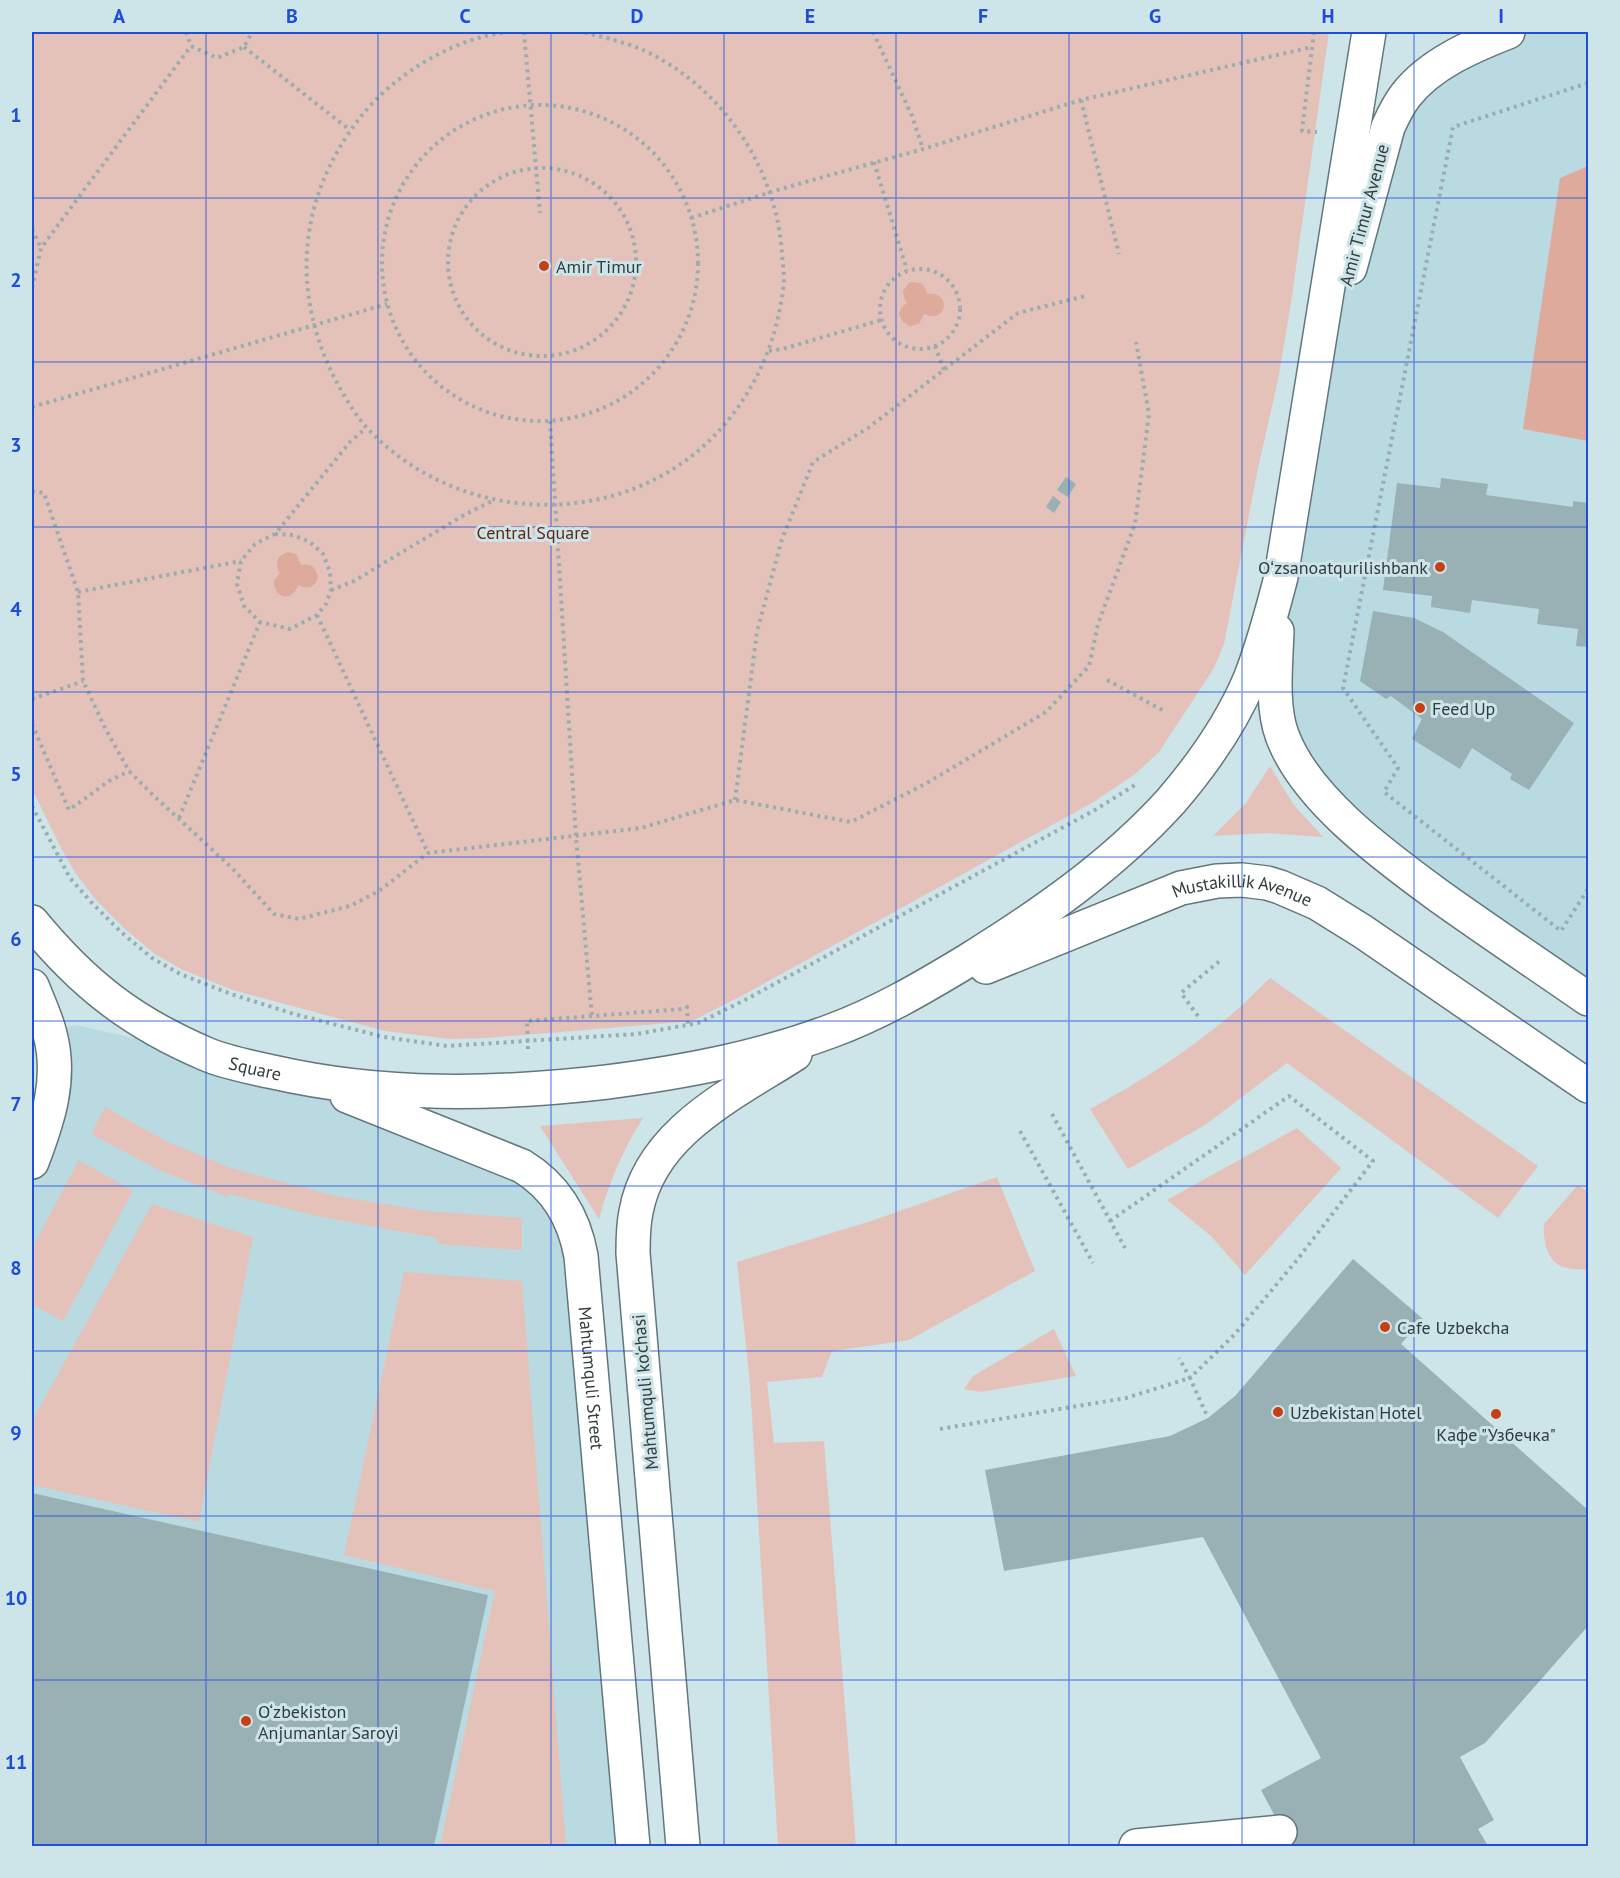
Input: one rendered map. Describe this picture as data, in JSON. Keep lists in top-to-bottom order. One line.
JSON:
{"streets":{"main road":["Amir Timur Avenue","Mustakillik Avenue","Square","Mahtumquli Street","Mahtumquli ko'chasi"]},"crossings":[["Square","Mahtumquli Street"]],"parks":["Central Square"],"places":["Amir Timur","Oʻzsanoatqurilishbank","Feed Up","Cafe Uzbekcha","Uzbekistan Hotel","Кафе \"Узбечка\"","O‘zbekiston Anjumanlar Saroyi"],"grid":{"columns":["A","B","C","D","E","F","G","H","I"],"rows":["1","2","3","4","5","6","7","8","9","10","11"]}}
